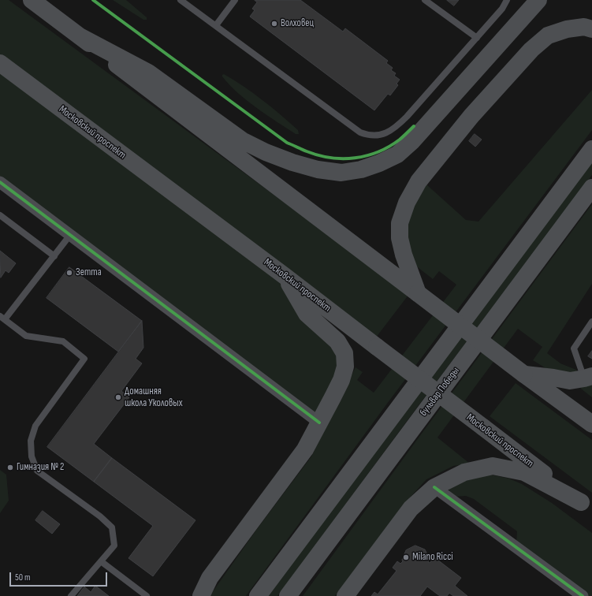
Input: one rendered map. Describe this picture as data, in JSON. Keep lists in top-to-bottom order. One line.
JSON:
{"streets":{"main road":["Московский проспект","бульвар Победы"]},"places":["Волховец","Зетта","Домашняя школа Уколовых","Гимназия № 2","Milano Ricci"],"scale_bar":"50 m"}
